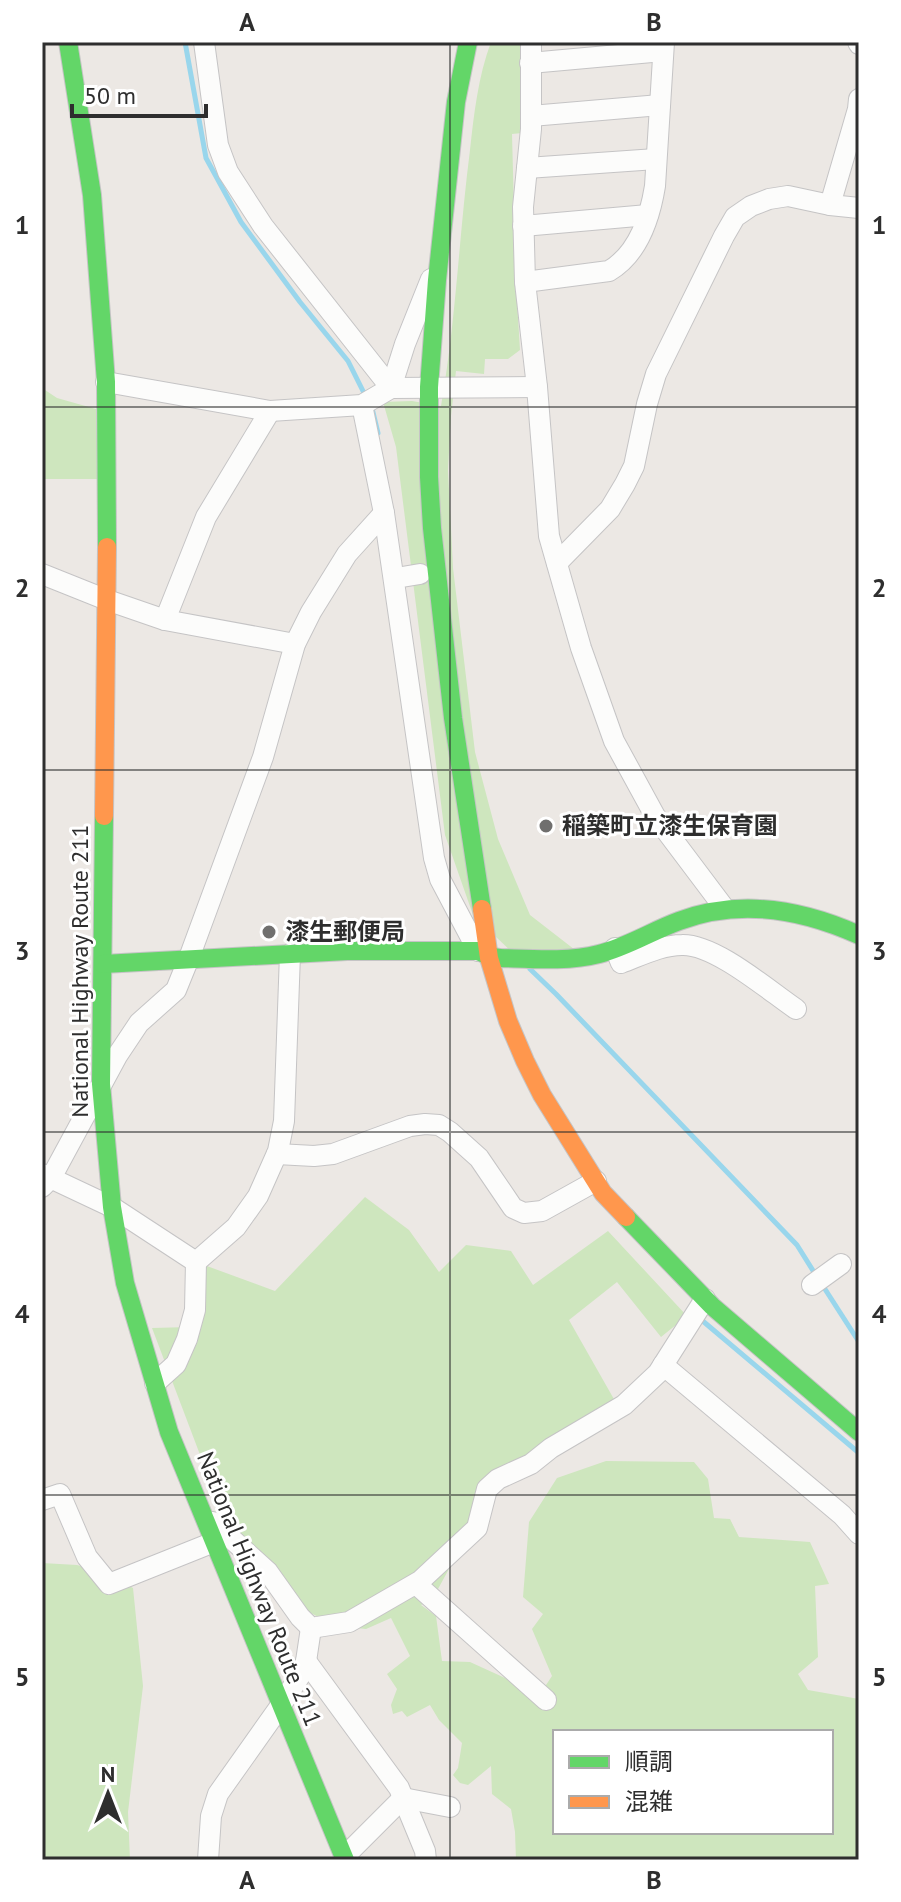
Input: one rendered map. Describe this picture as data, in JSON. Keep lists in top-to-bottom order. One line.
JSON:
{"streets":{"main road":["National Highway Route 211"]},"places":["稲築町立漆生保育園","漆生郵便局"],"legend":["順調","混雑"],"scale_bar":"50 m","north":"top","grid":{"columns":["A","B"],"rows":["1","2","3","4","5"]}}
